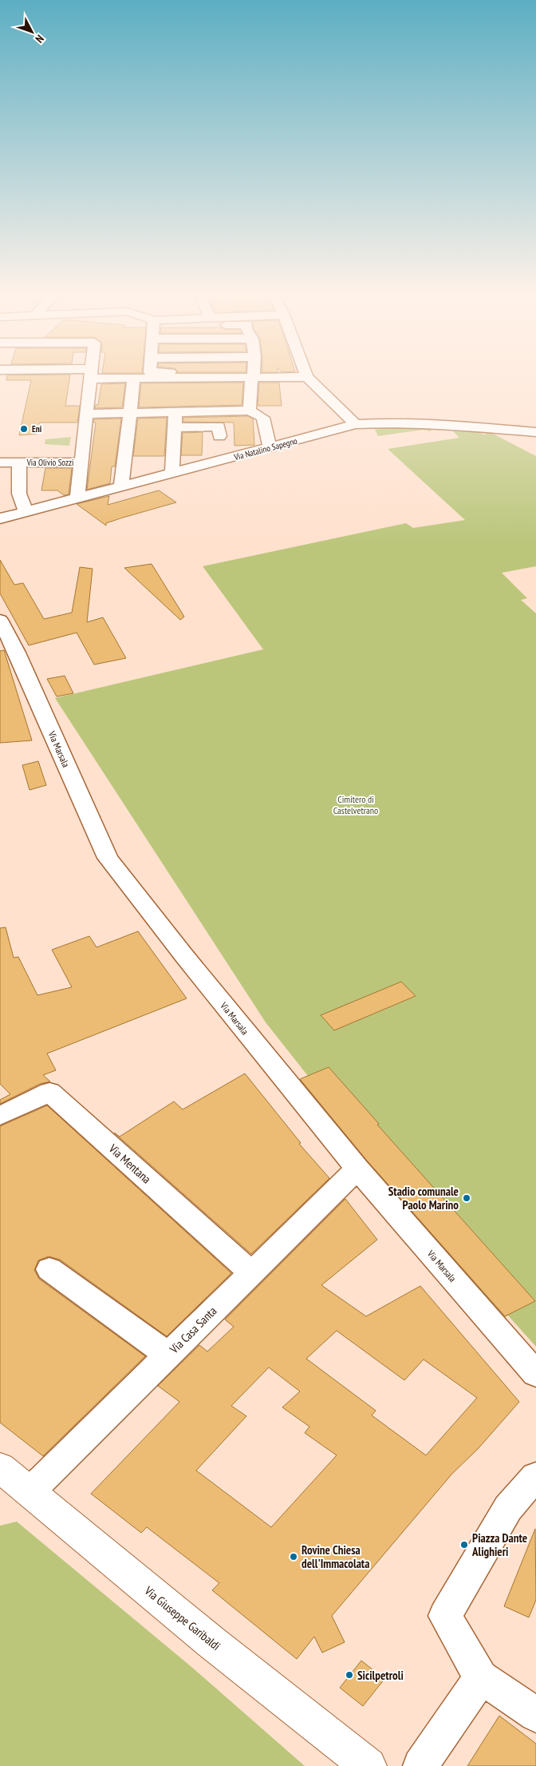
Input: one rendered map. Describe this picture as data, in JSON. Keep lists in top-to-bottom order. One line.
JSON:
{"streets":{"main road":["Via Giuseppe Garibaldi"],"street":["Via Natalino Sapegno","Via Olivio Sozzi","Via Marsala","Via Mentana","Via Casa Santa"]},"crossings":[["Via Natalino Sapegno","Via Olivio Sozzi"],["Via Marsala","Via Casa Santa"],["Via Mentana","Via Casa Santa"],["Via Casa Santa","Via Giuseppe Garibaldi"]],"parks":["Cimitero di Castelvetrano"],"places":["Eni","Stadio comunale Paolo Marino","Piazza Dante Alighieri","Rovine Chiesa dell'Immacolata","Sicilpetroli"],"north":"bottom right"}
